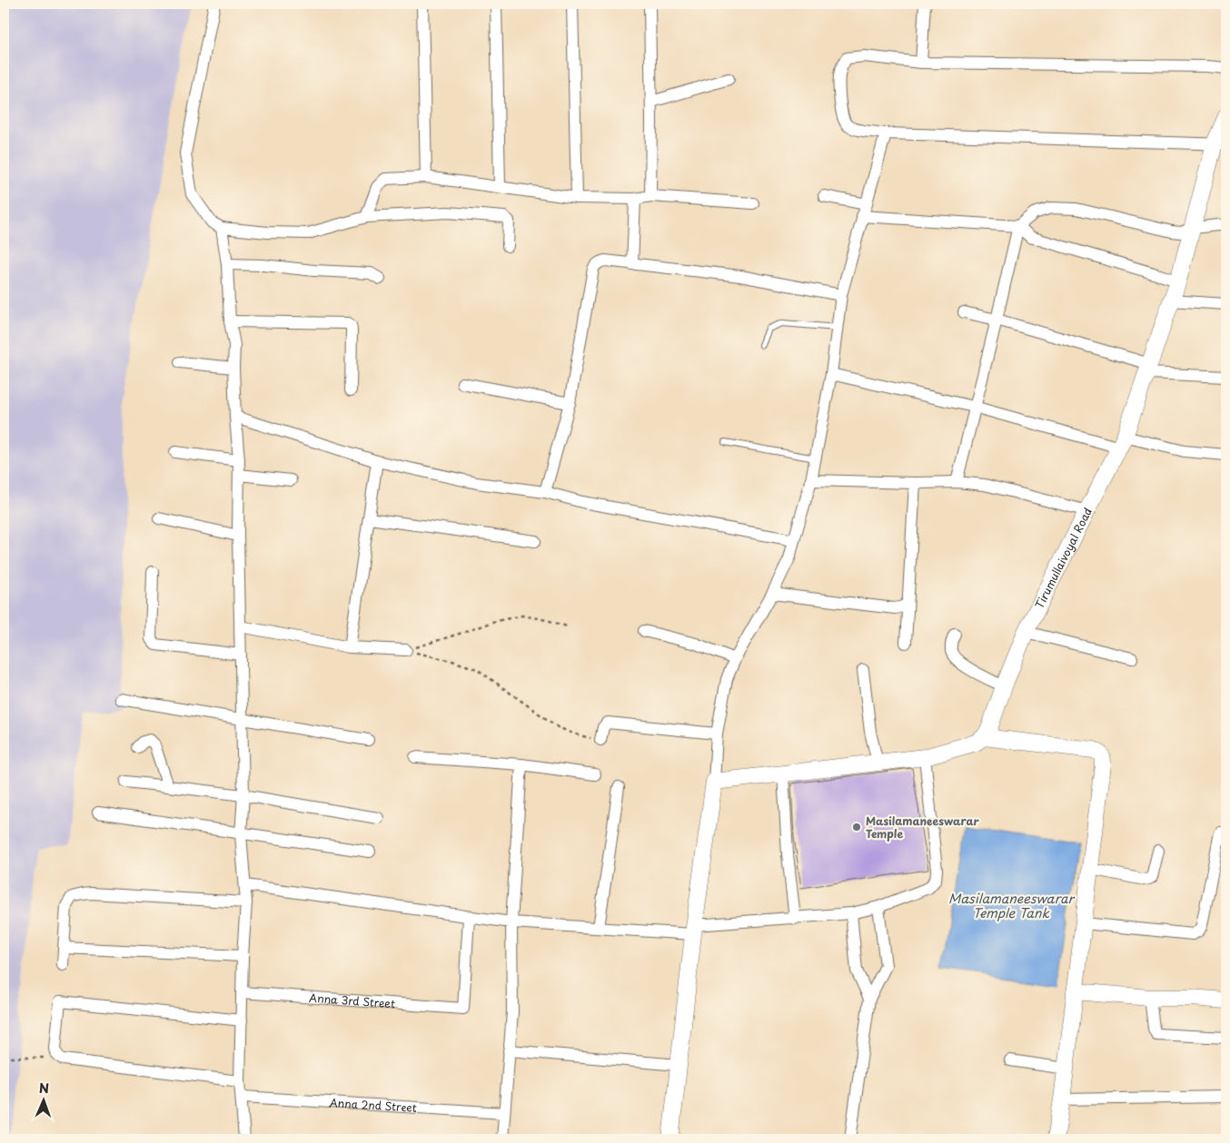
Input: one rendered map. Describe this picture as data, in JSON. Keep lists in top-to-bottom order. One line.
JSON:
{"streets":{"street":["Tirumullaivoyal Road","Anna 3rd Street","Anna 2nd Street"]},"water":["Masilamaneeswarar Temple Tank"],"places":["Masilamaneeswarar Temple"],"north":"top"}
